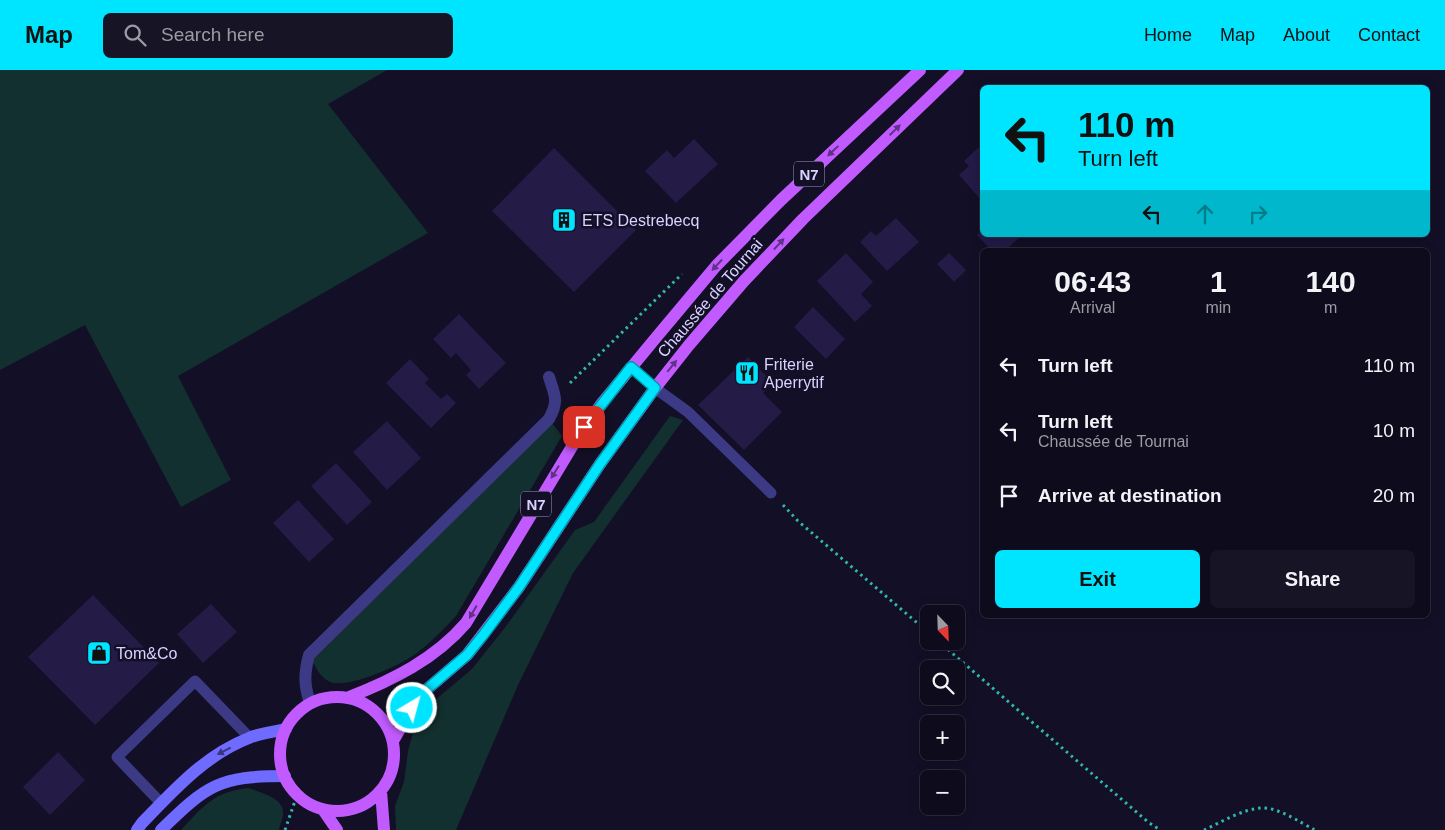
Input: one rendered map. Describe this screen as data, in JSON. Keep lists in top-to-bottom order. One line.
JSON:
{"streets":{"main road":["N7","Chaussée de Tournai"]},"places":{"building":["ETS Destrebecq"],"restaurant":["Friterie Aperrytif"],"shop":["Tom&Co"]},"north":"bottom right","page":{"header":"Map","search":"Search here","nav":["Home","Map","About","Contact"],"turn":["110 m","Turn left"],"eta":["06:43","Arrival","1","min","140","m"],"list":[{"name":"Turn left","value":"110 m"},{"name":"Turn left","note":"Chaussée de Tournai","value":"10 m"},{"name":"Arrive at destination","value":"20 m"}],"buttons":["Exit","Share"],"map_buttons":["+","−"]}}
